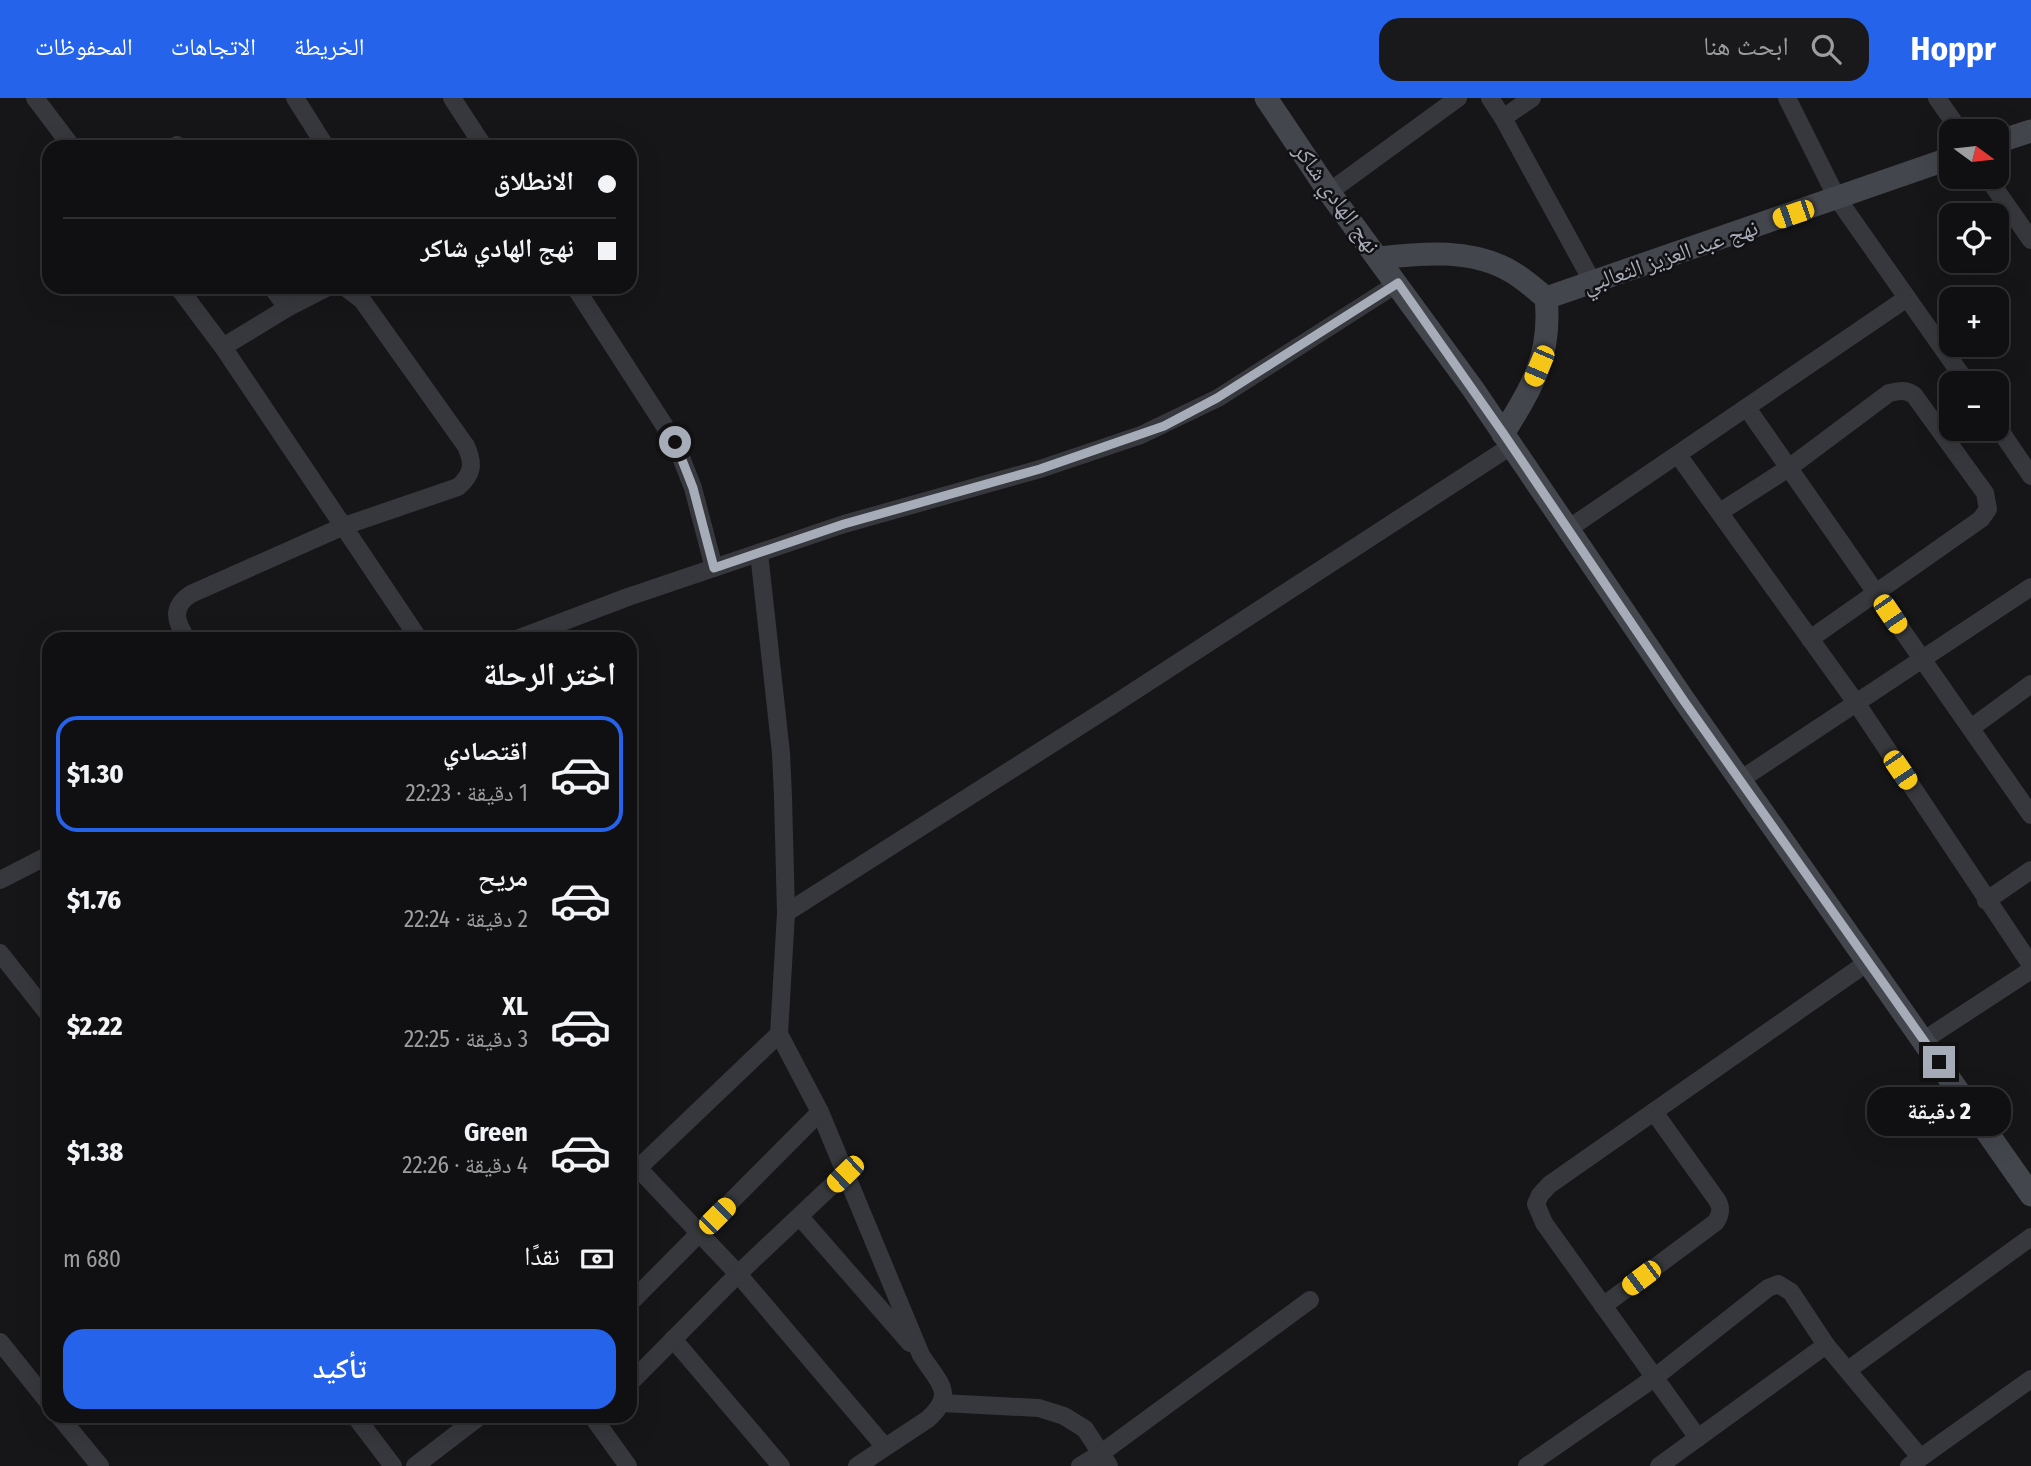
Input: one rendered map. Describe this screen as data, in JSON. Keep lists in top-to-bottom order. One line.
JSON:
{"streets":{"street":["نهج الهادي شاكر","نهج عبد العزيز الثعالبي"]},"north":"right","page":{"header":"Hoppr","search":"ابحث هنا","nav":["الخريطة","الاتجاهات","المحفوظات"],"map_buttons":["+","−"],"banner":["الانطلاق","نهج الهادي شاكر"],"heading":"اختر الرحلة","list":[{"name":"اقتصادي","note":"1 دقيقة · 22:23","value":"$1.30"},{"name":"مريح","note":"2 دقيقة · 22:24","value":"$1.76"},{"name":"XL","note":"3 دقيقة · 22:25","value":"$2.22"},{"name":"Green","note":"4 دقيقة · 22:26","value":"$1.38"}],"bubble":"2 دقيقة","pay":["نقدًا","680 m"],"buttons":"تأكيد"}}
